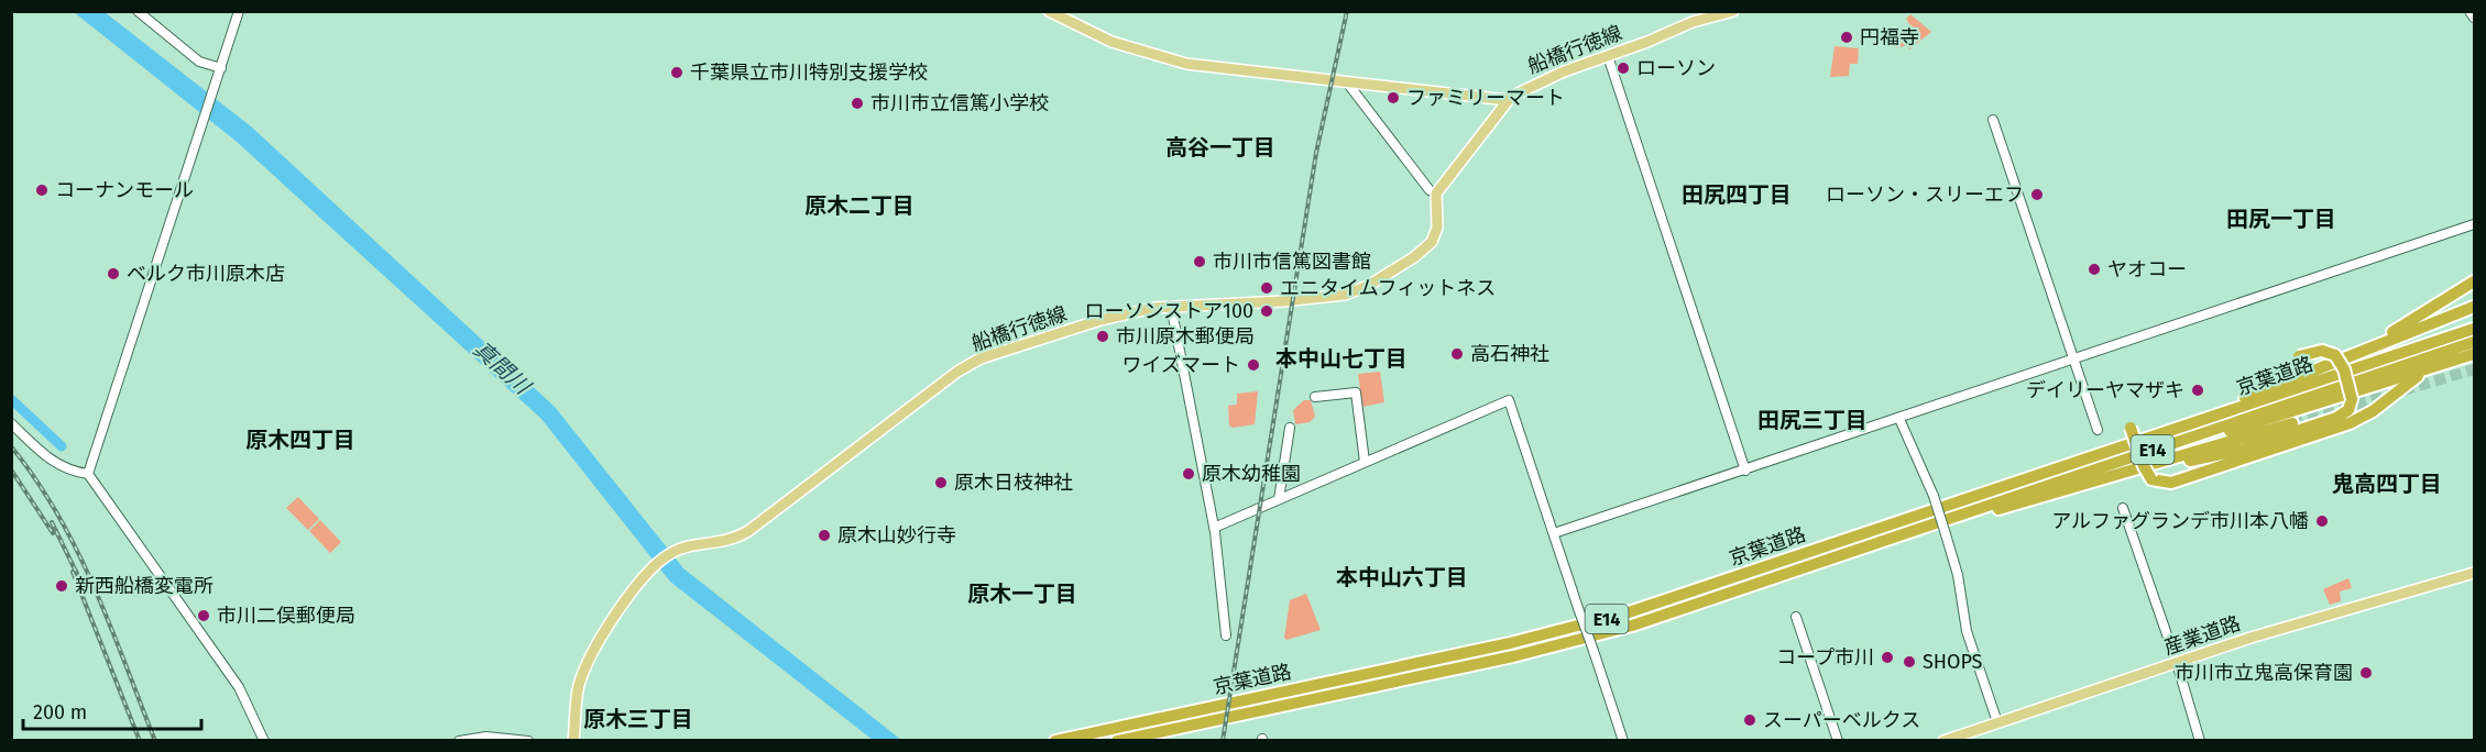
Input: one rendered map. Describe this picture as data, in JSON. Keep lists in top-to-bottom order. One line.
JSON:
{"streets":{"highway":["京葉道路","E14"],"main road":["船橋行徳線","産業道路"]},"districts":["高谷一丁目","田尻四丁目","原木二丁目","田尻一丁目","本中山七丁目","田尻三丁目","原木四丁目","鬼高四丁目","本中山六丁目","原木一丁目","原木三丁目"],"water":["真間川"],"places":["円福寺","ローソン","千葉県立市川特別支援学校","ファミリーマート","市川市立信篤小学校","コーナンモール","ローソン・スリーエフ","市川市信篤図書館","ヤオコー","ベルク市川原木店","エニタイムフィットネス","ローソンストア100","市川原木郵便局","高石神社","ワイズマート","デイリーヤマザキ","原木幼稚園","原木日枝神社","アルファグランデ市川本八幡","原木山妙行寺","新西船橋変電所","市川二俣郵便局","コープ市川","SHOPS","市川市立鬼高保育園","スーパーベルクス"],"scale_bar":"200 m"}
